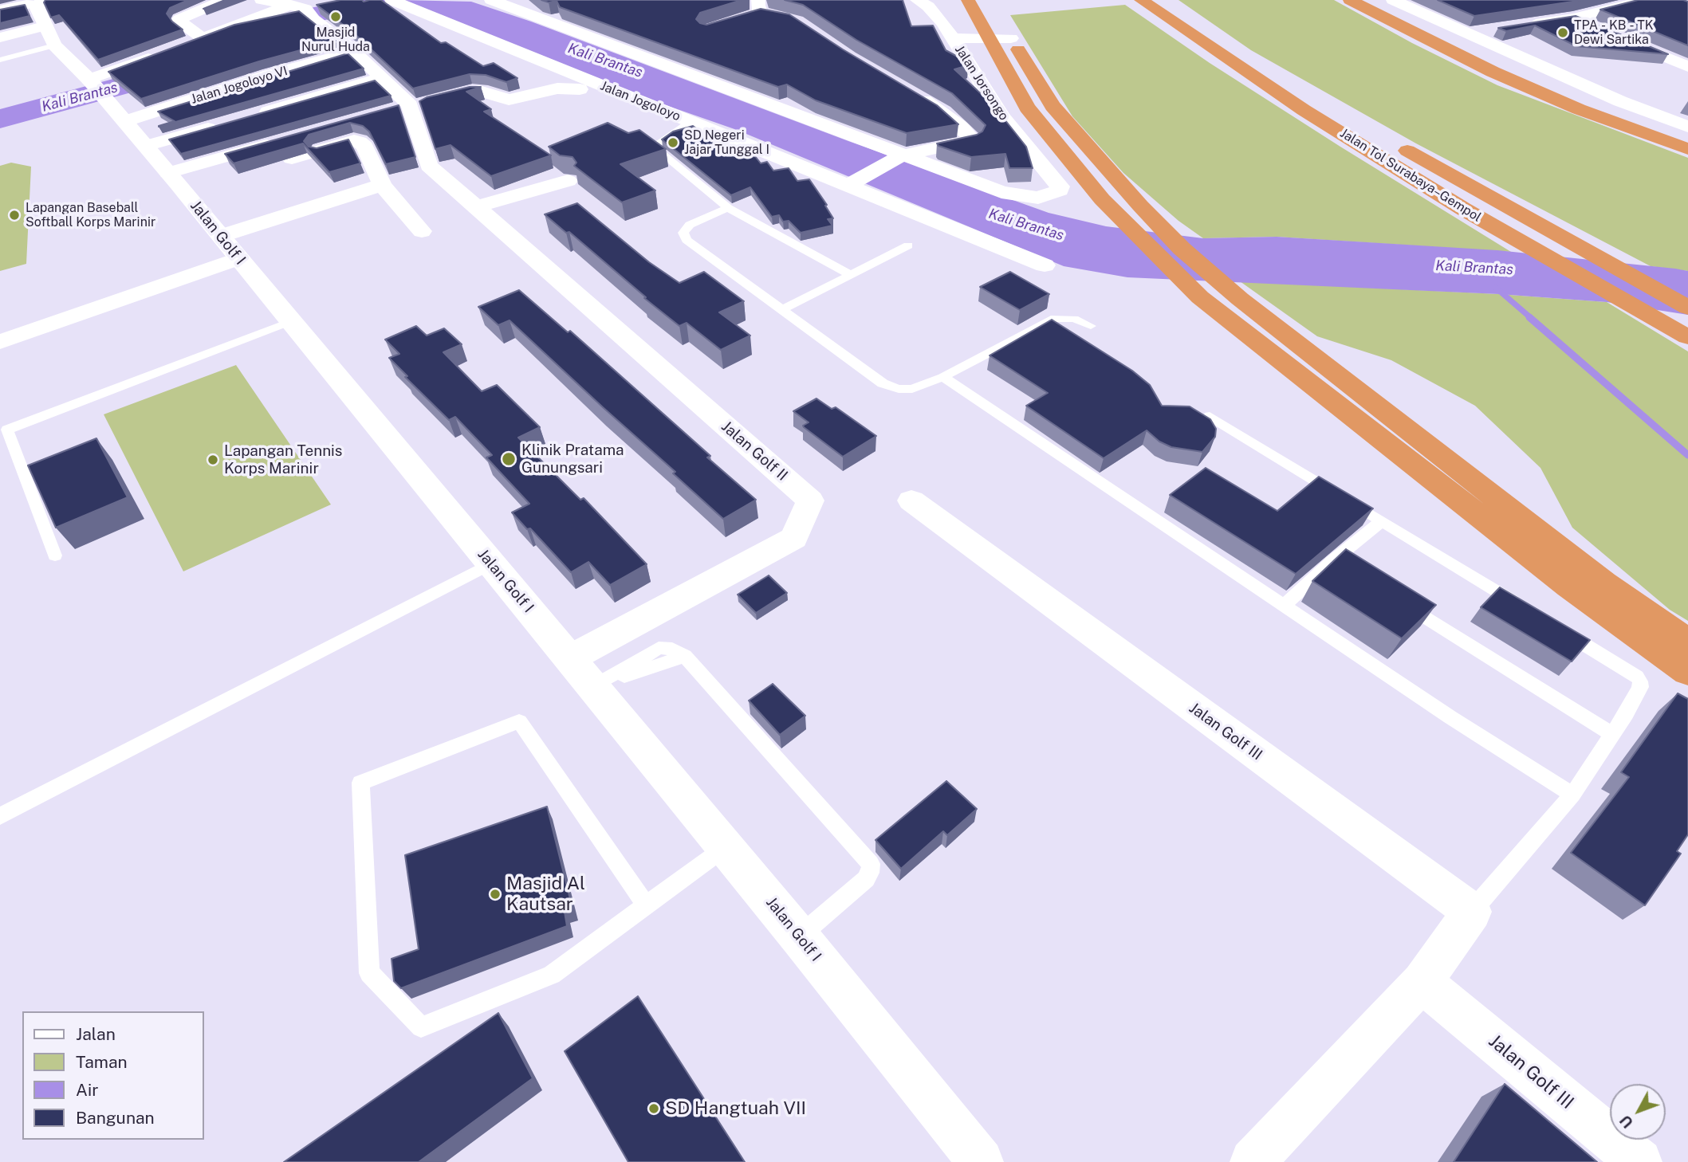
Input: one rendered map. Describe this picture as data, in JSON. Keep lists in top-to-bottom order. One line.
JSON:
{"streets":{"highway":["Jalan Tol Surabaya–Gempol"],"street":["Jalan Jorsongo","Jalan Jogoloyo VI","Jalan Jogoloyo","Jalan Golf I","Jalan Golf II","Jalan Golf III"]},"crossings":[["Jalan Jogoloyo VI","Jalan Golf I"],["Jalan Jogoloyo VI","Jalan Golf II"],["Jalan Golf I","Jalan Golf II"]],"water":["Kali Brantas"],"places":["Masjid Nurul Huda","TPA - KB - TK Dewi Sartika","SD Negeri Jajar Tunggal I","Lapangan Baseball Softball Korps Marinir","Klinik Pratama Gunungsari","Lapangan Tennis Korps Marinir","Masjid Al Kautsar","SD Hangtuah VII"],"legend":["Jalan","Taman","Air","Bangunan"],"north":"bottom left"}
